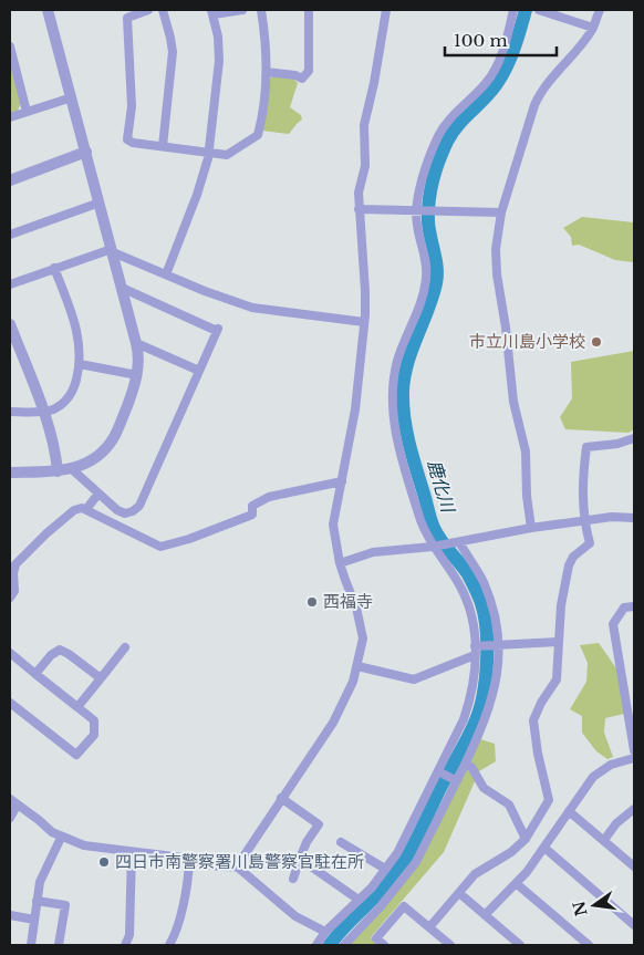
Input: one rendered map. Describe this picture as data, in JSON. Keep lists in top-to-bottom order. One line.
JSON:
{"water":["鹿化川"],"places":["市立川島小学校","西福寺","四日市南警察署川島警察官駐在所"],"scale_bar":"100 m","north":"left"}
